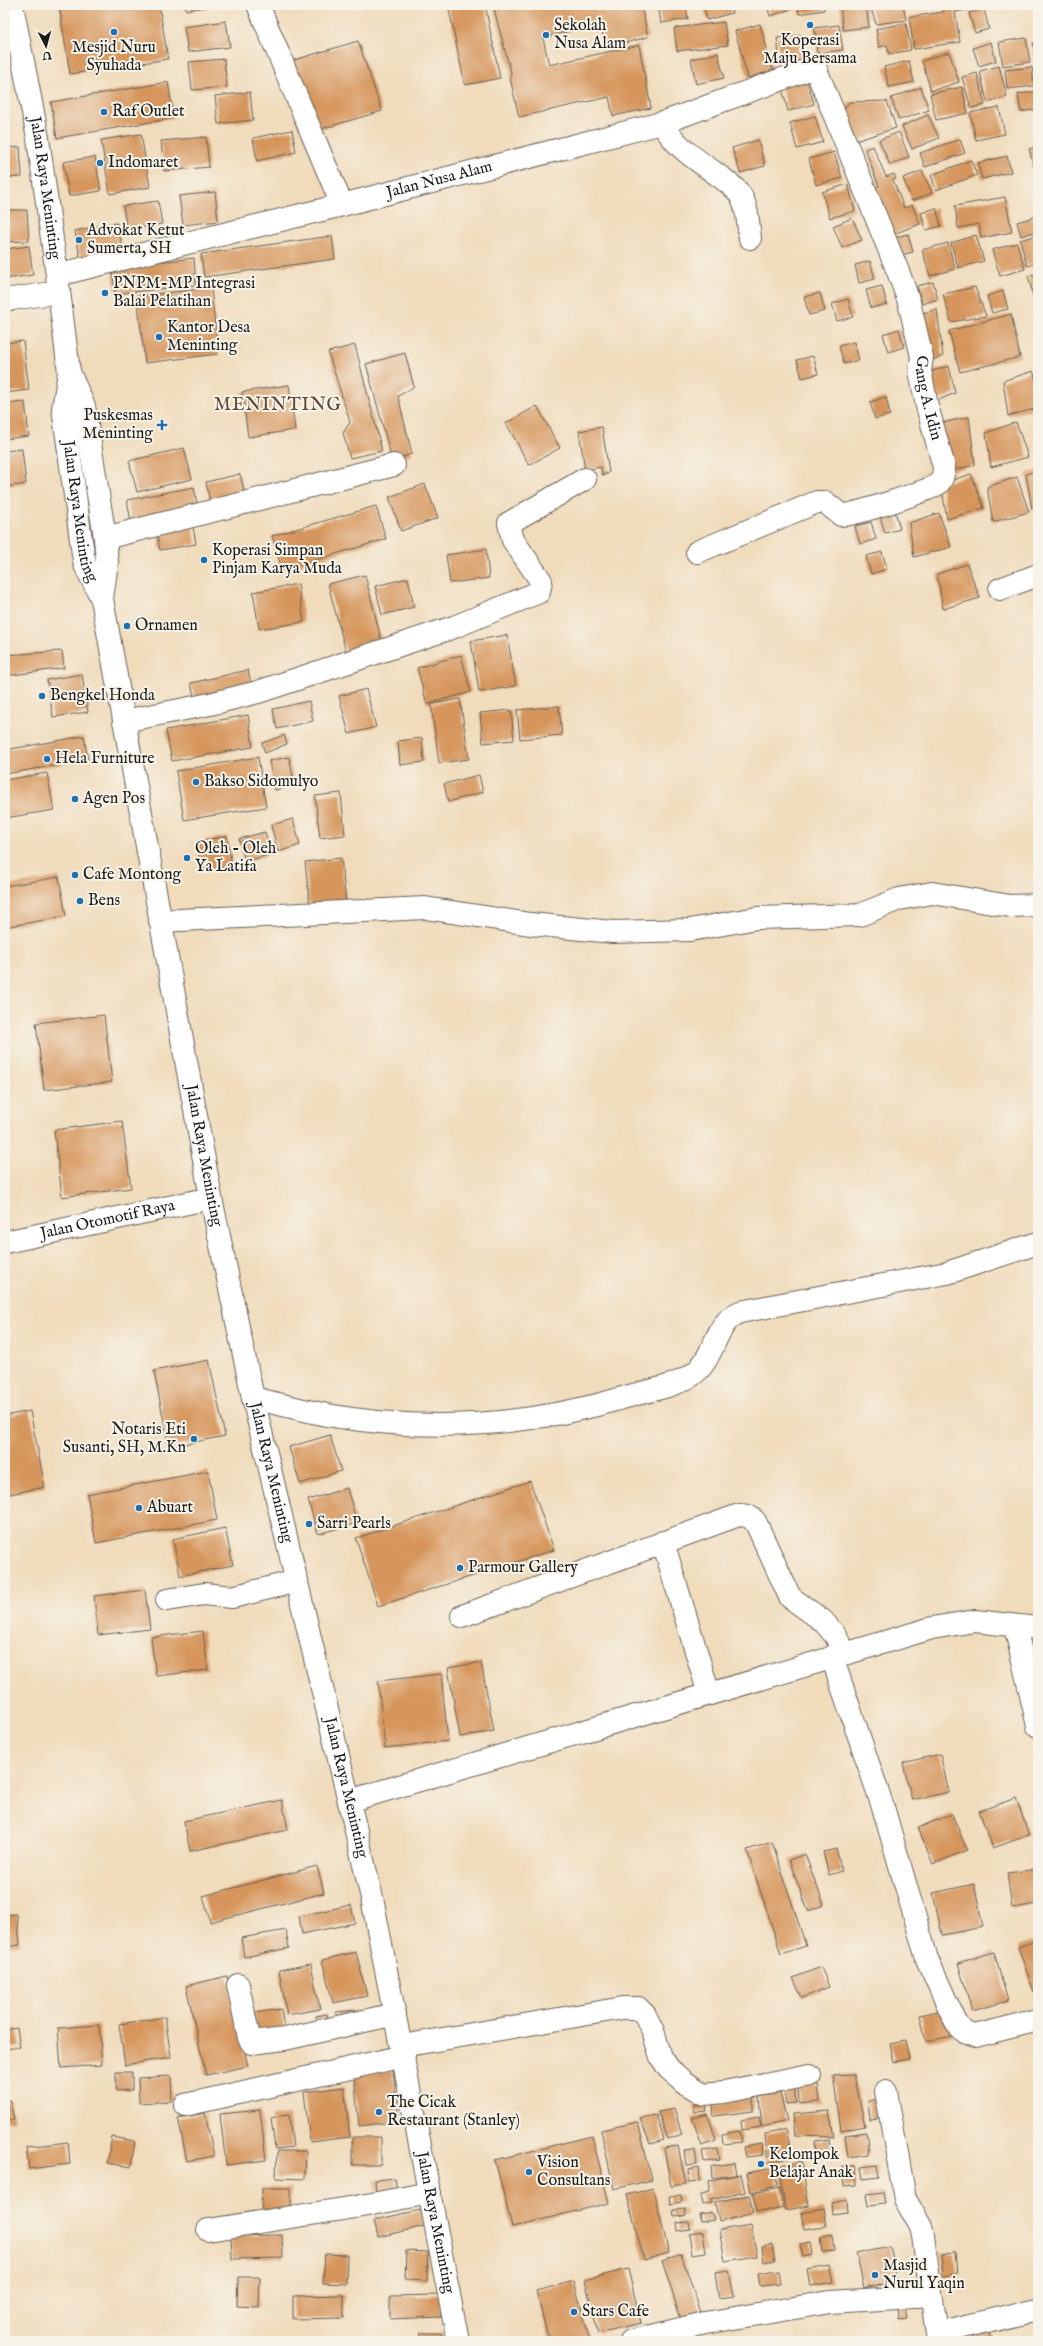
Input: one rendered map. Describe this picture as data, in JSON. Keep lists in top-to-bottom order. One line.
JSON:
{"streets":{"main road":["Jalan Nusa Alam","Jalan Raya Meninting","Gang A. Idin","Jalan Otomotif Raya"]},"crossings":[["Jalan Nusa Alam","Jalan Raya Meninting"],["Jalan Nusa Alam","Gang A. Idin"],["Jalan Raya Meninting","Jalan Otomotif Raya"]],"districts":["MENINTING"],"places":{"other":["Koperasi Maju Bersama","Mesjid Nuru Syuhada","Sekolah Nusa Alam","Raf Outlet","Indomaret","Advokat Ketut Sumerta, SH","PNPM-MP Integrasi Balai Pelatihan","Kantor Desa Meninting","Koperasi Simpan Pinjam Karya Muda","Ornamen","Bengkel Honda","Hela Furniture","Bakso Sidomulyo","Agen Pos","Oleh - Oleh Ya Latifa","Cafe Montong","Bens","Notaris Eti Susanti, SH, M.Kn","Abuart","Sarri Pearls","Parmour Gallery","The Cicak Restaurant (Stanley)","Kelompok Belajar Anak","Vision Consultans","Masjid Nurul Yaqin","Stars Cafe"],"health":["Puskesmas Meninting"]},"north":"bottom"}
